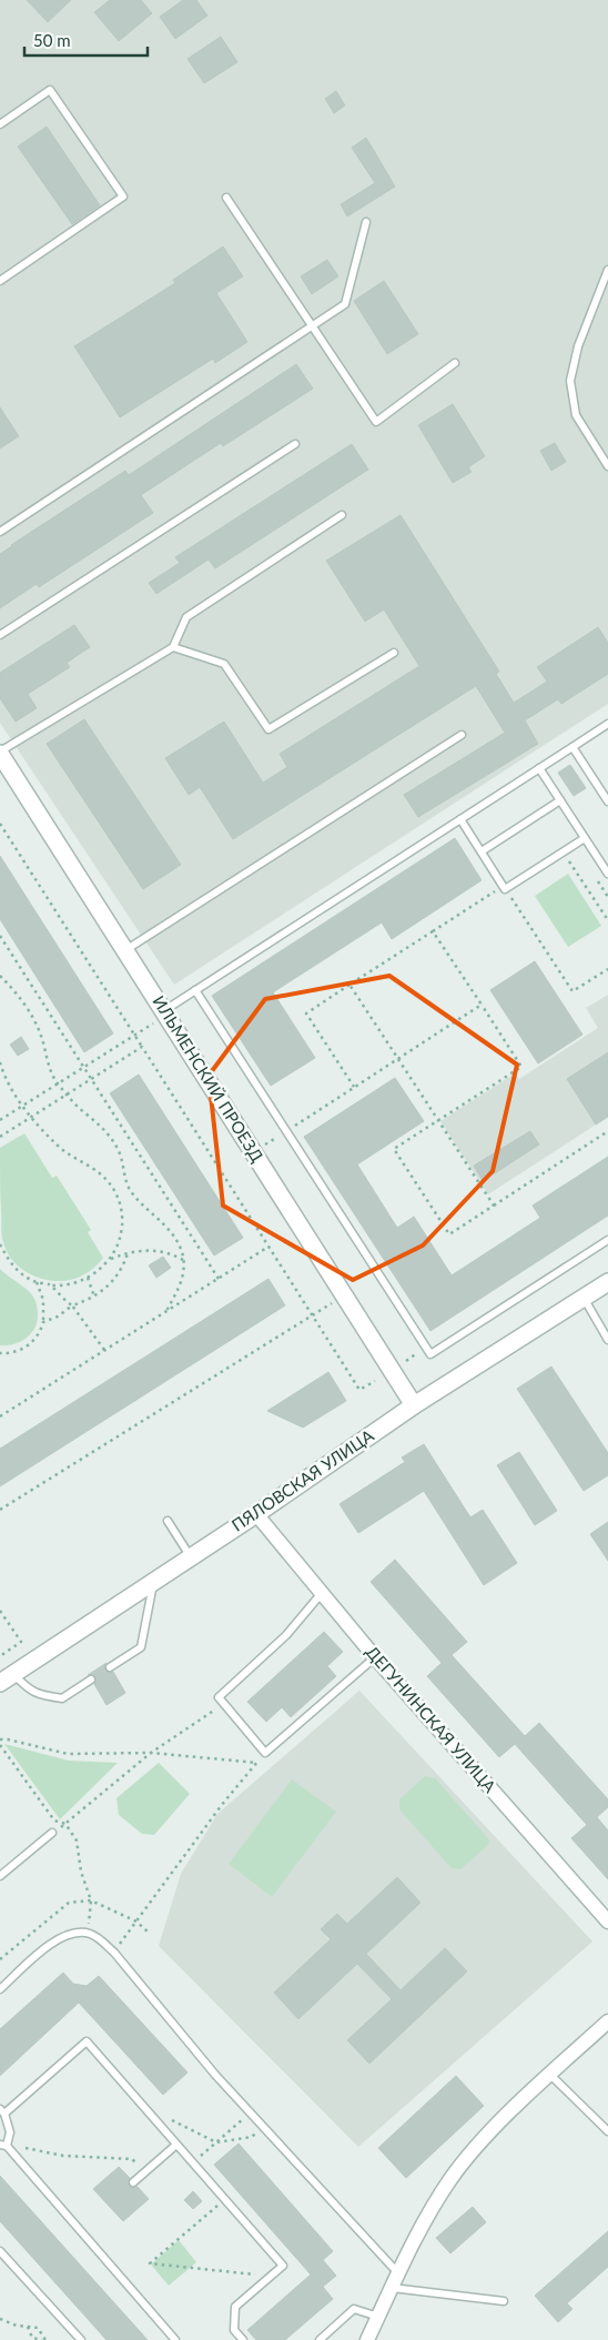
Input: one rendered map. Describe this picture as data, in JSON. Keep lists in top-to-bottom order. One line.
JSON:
{"streets":{"street":["ИЛЬМЕНСКИЙ ПРОЕЗД","ПЯЛОВСКАЯ УЛИЦА","ДЕГУНИНСКАЯ УЛИЦА"]},"crossings":[["ИЛЬМЕНСКИЙ ПРОЕЗД","ПЯЛОВСКАЯ УЛИЦА"],["ПЯЛОВСКАЯ УЛИЦА","ДЕГУНИНСКАЯ УЛИЦА"]],"scale_bar":"50 m"}
